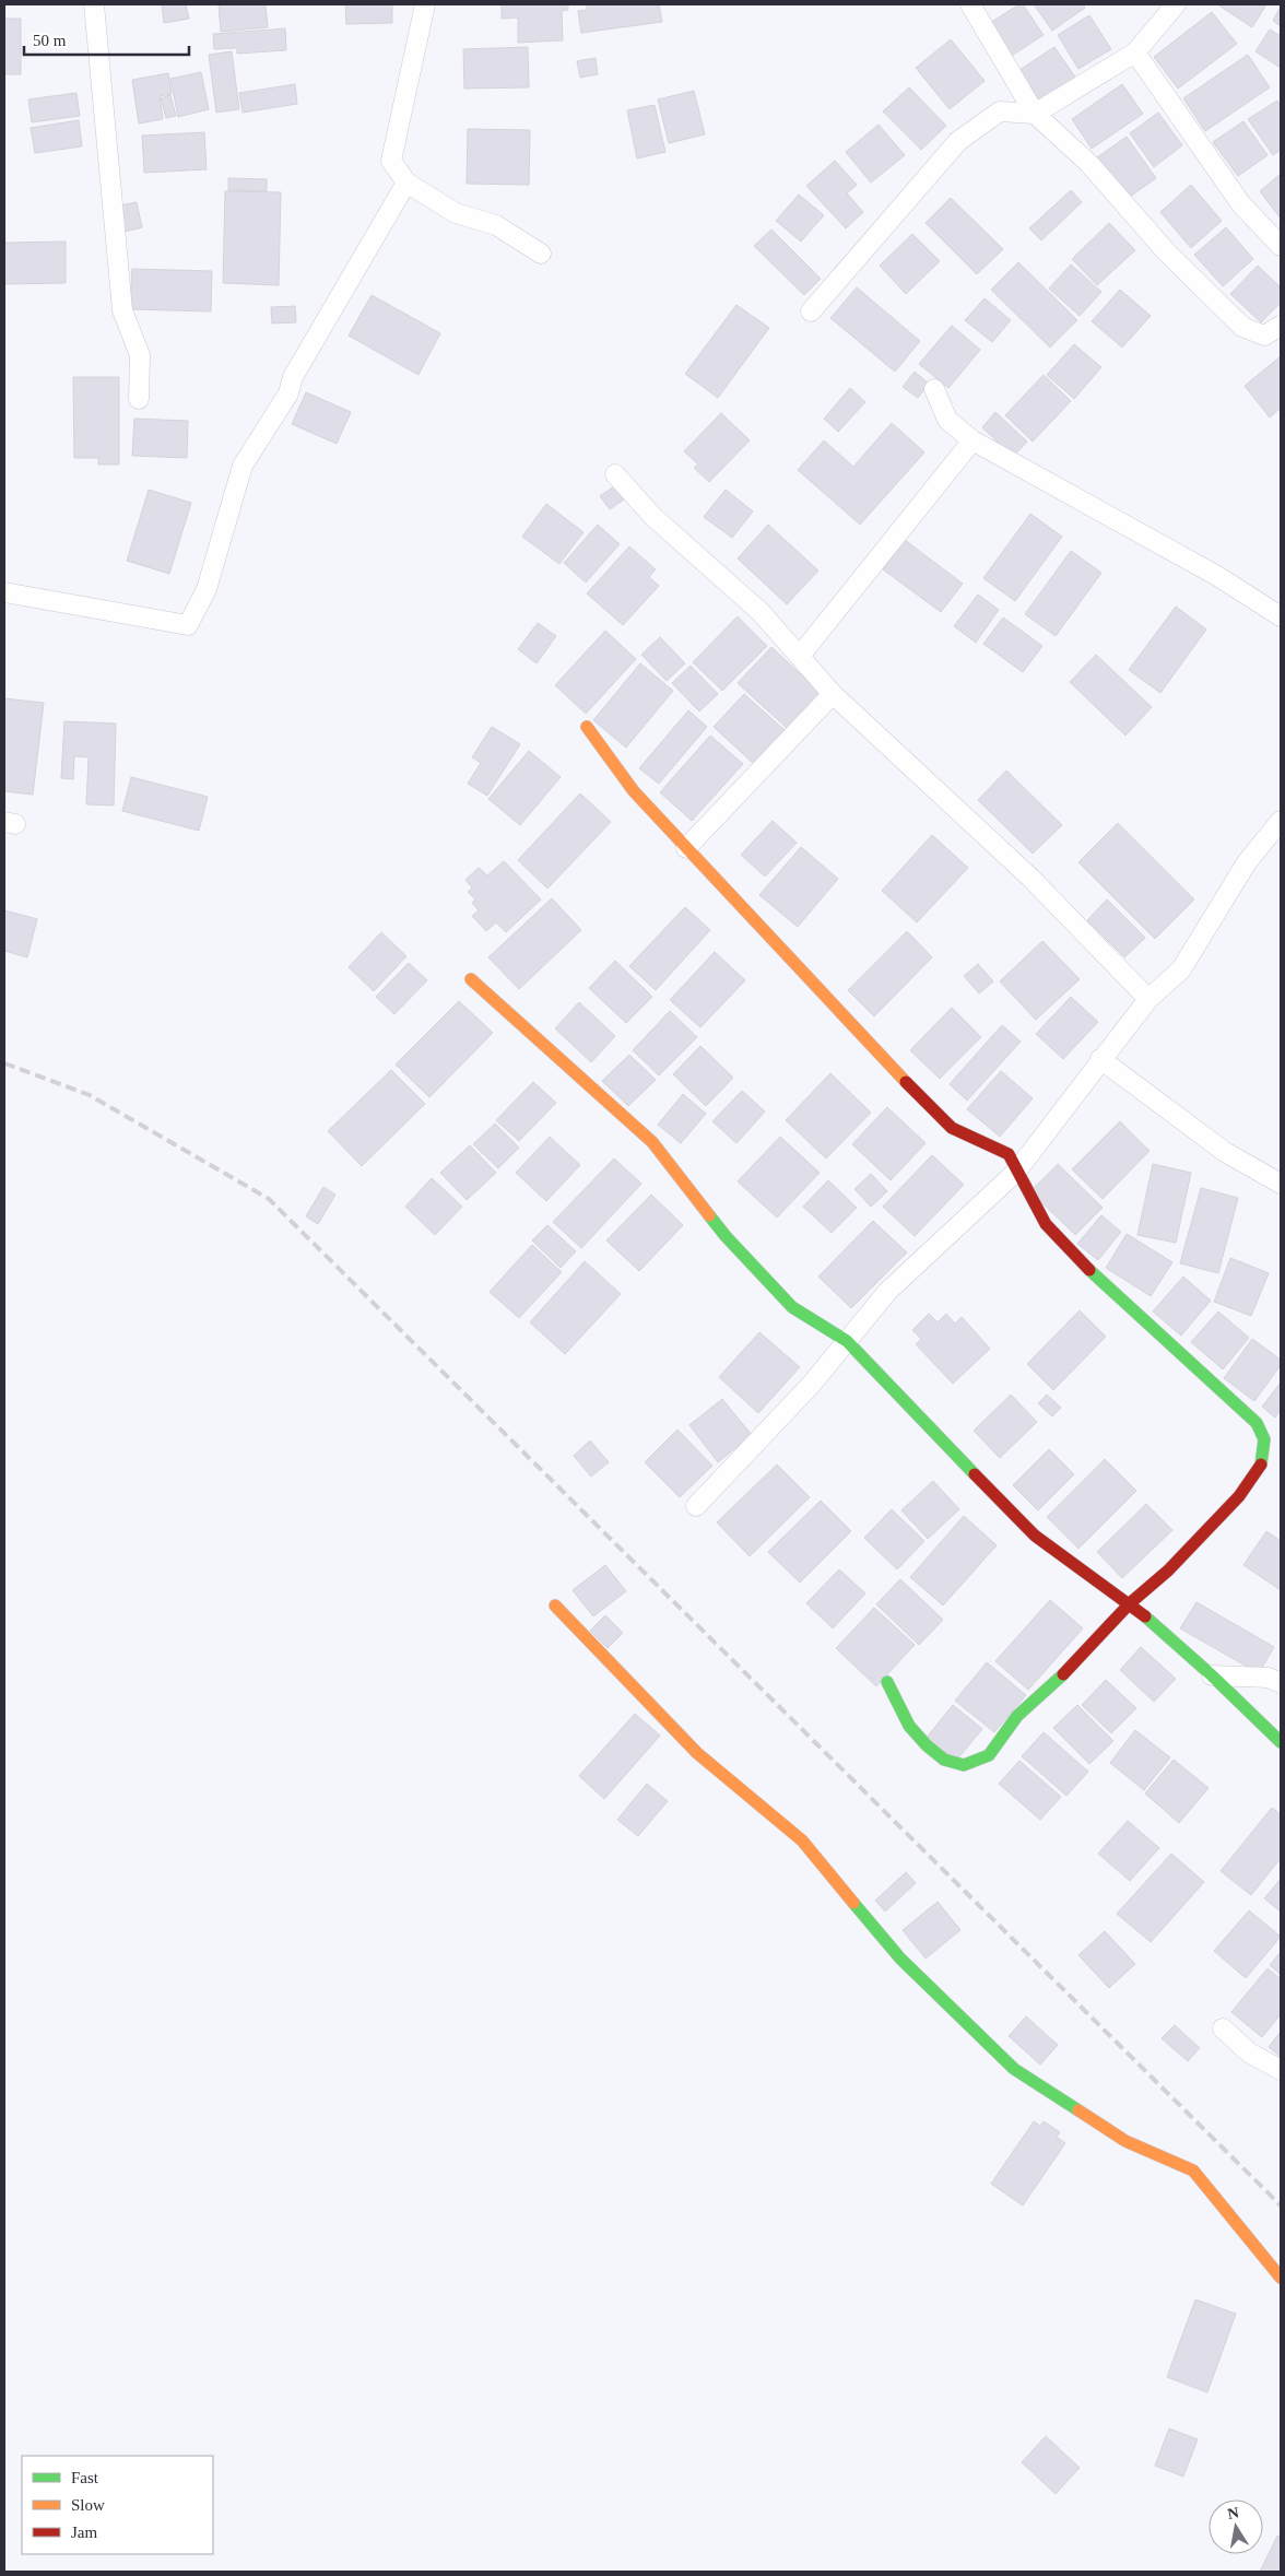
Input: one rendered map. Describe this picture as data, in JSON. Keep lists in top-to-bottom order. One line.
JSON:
{"legend":["Fast","Slow","Jam"],"scale_bar":"50 m","north":"top"}
